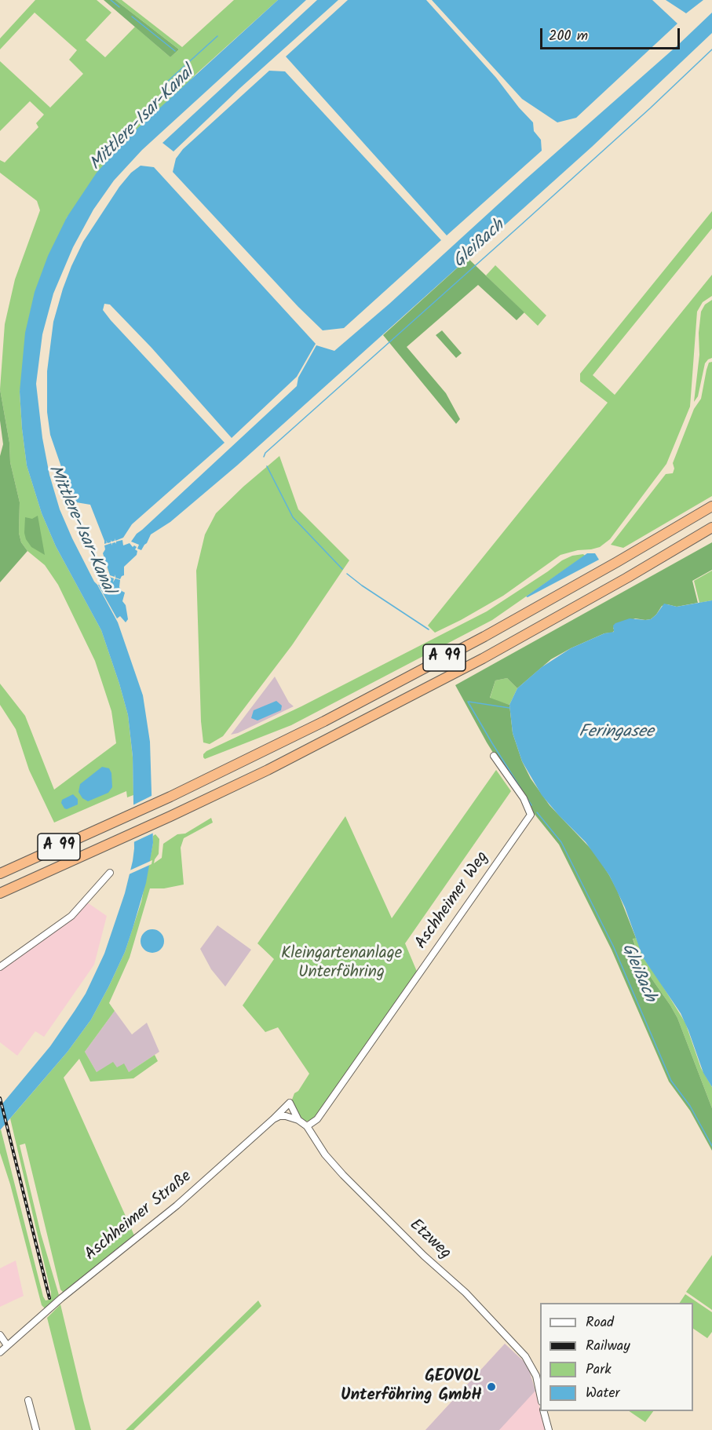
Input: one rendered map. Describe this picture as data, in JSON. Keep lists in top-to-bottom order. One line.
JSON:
{"streets":{"highway":["A 99"],"street":["Aschheimer Weg","Aschheimer Straße","Etzweg"]},"crossings":[["Aschheimer Weg","Etzweg"],["Aschheimer Straße","Etzweg"]],"water":["Mittlere-Isar-Kanal","Gleißach","Feringasee"],"parks":["Kleingartenanlage Unterföhring"],"places":["GEOVOL Unterföhring GmbH"],"legend":["Road","Railway","Park","Water"],"scale_bar":"200 m"}
